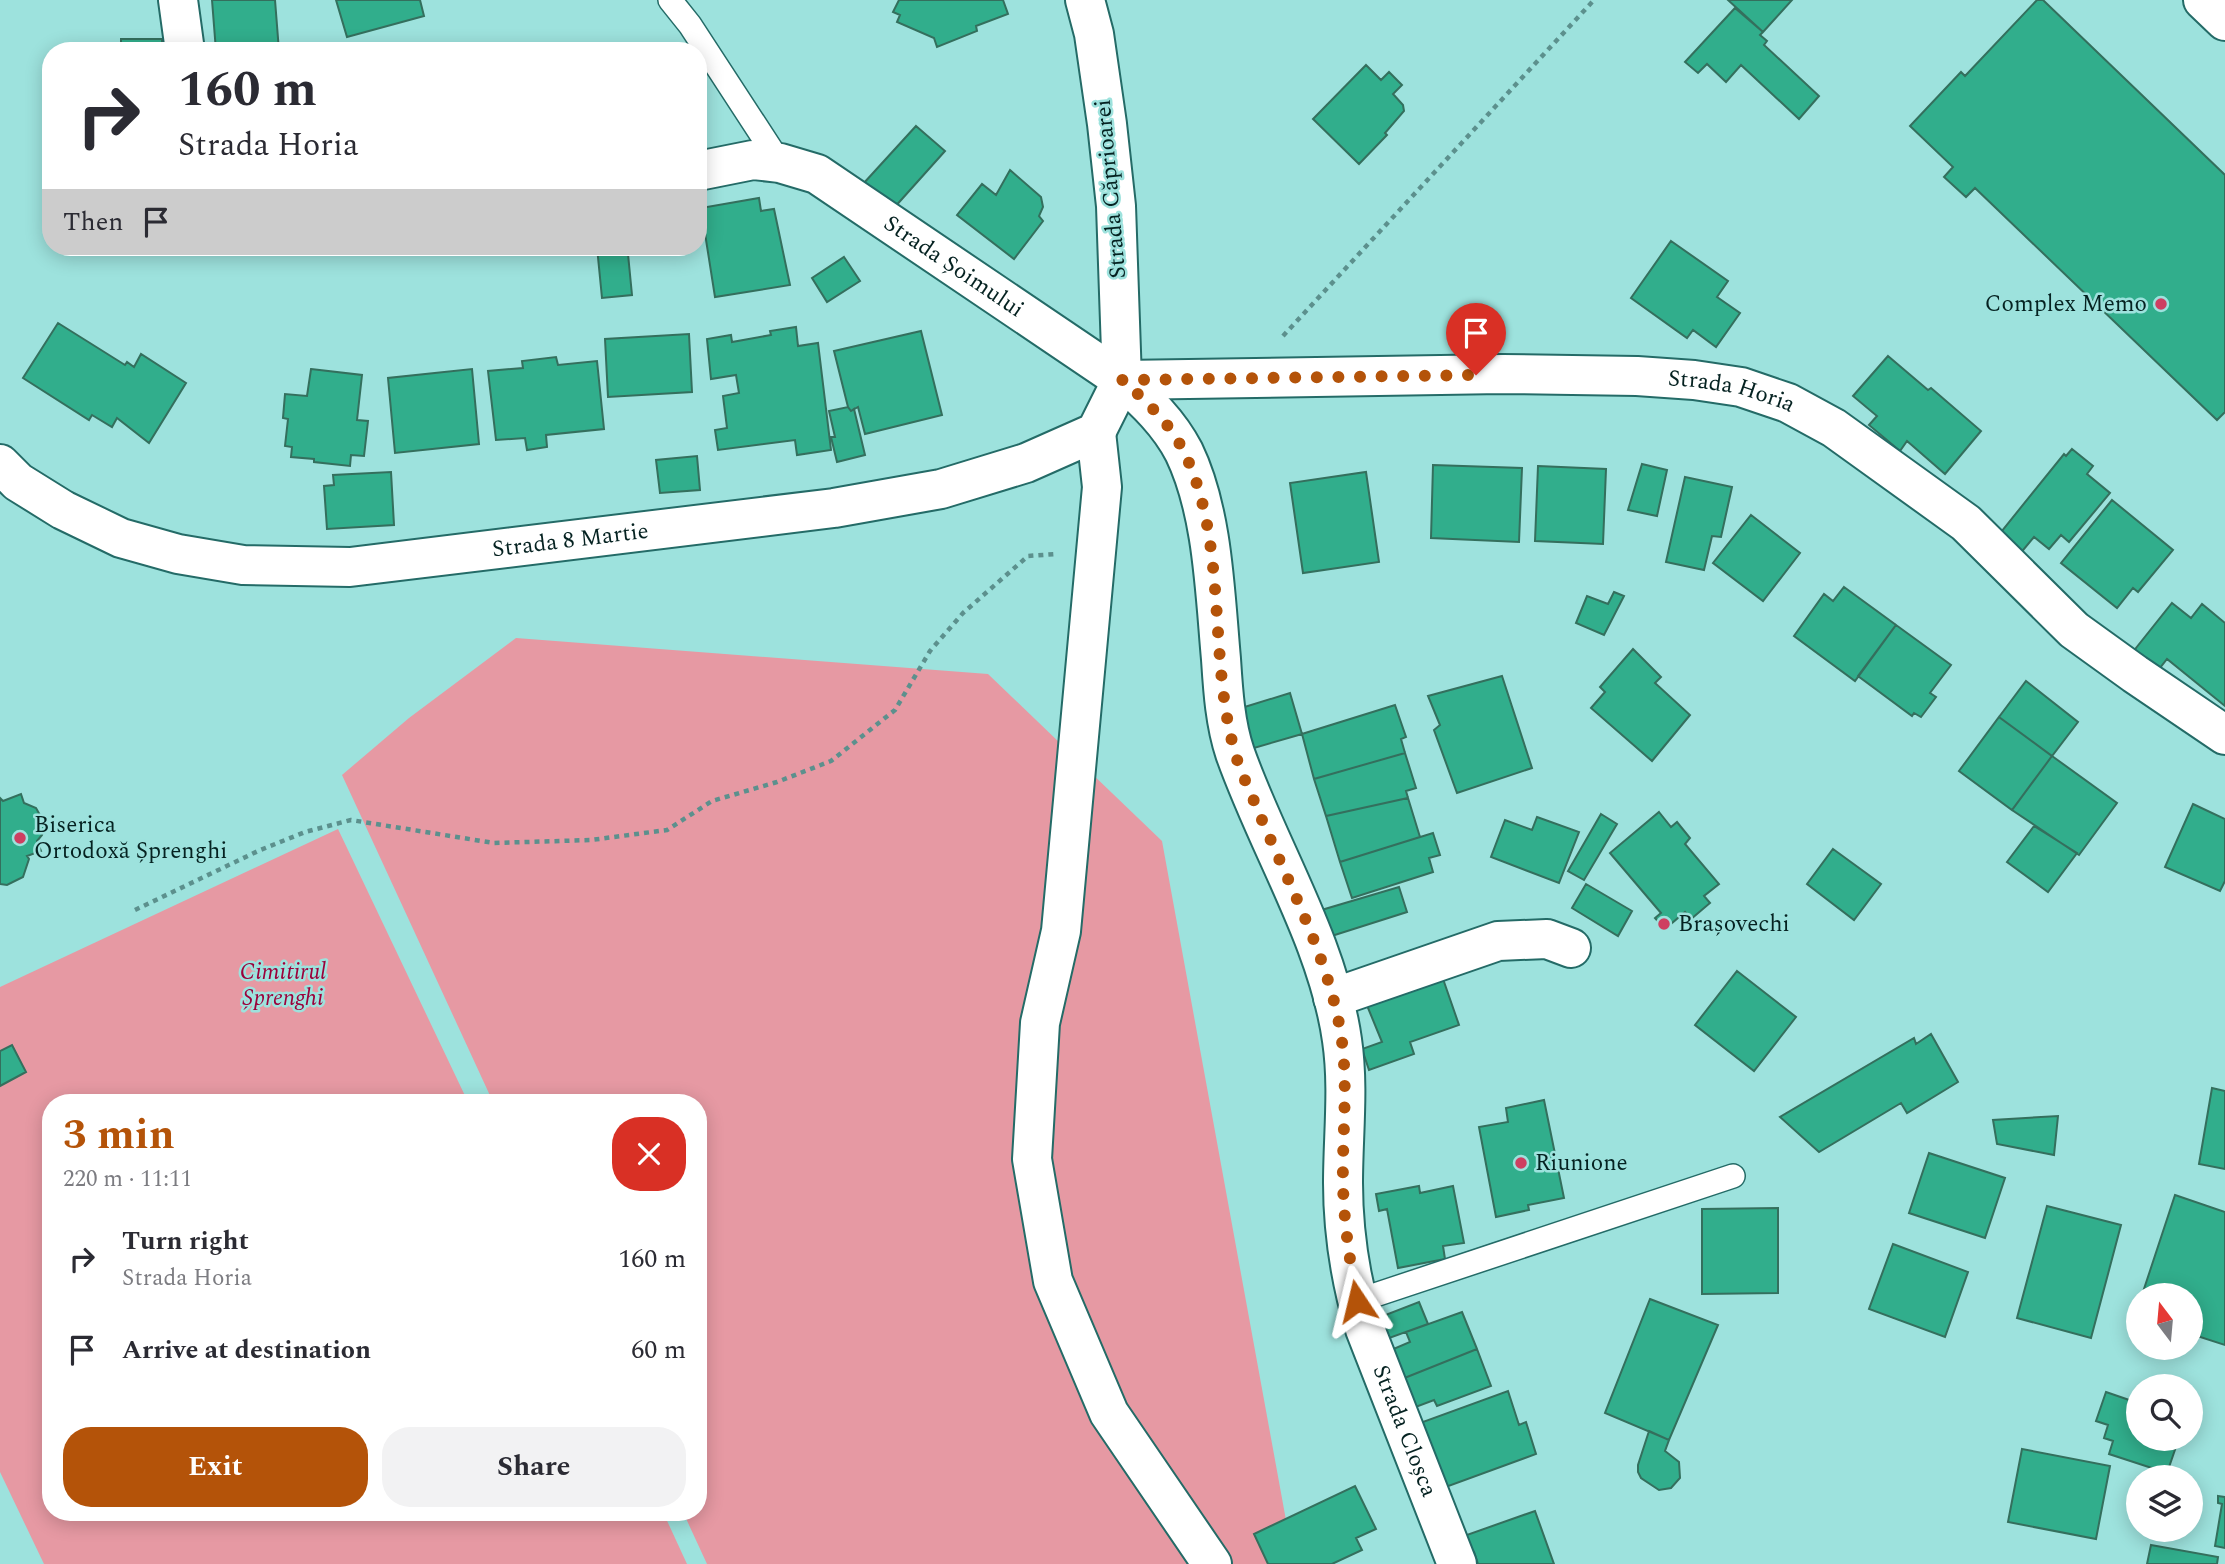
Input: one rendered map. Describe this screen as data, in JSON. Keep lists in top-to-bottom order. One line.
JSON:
{"streets":{"street":["Strada Căprioarei","Strada Șoimului","Strada Horia","Strada 8 Martie","Strada Cloșca"]},"crossings":[["Strada Căprioarei","Strada Șoimului"],["Strada Căprioarei","Strada Horia"],["Strada Căprioarei","Strada Cloșca"],["Strada Șoimului","Strada Horia"],["Strada Șoimului","Strada Cloșca"],["Strada Horia","Strada Cloșca"]],"parks":["Cimitirul Șprenghi"],"places":["Complex Memo","Biserica Ortodoxă Șprenghi","Brașovechi","Riunione"],"north":"top","page":{"turn":["160 m","Strada Horia"],"then":"Then","heading":["3 min","220 m · 11:11"],"list":[{"name":"Turn right","note":"Strada Horia","value":"160 m"},{"name":"Arrive at destination","value":"60 m"}],"buttons":["Exit","Share"]}}
